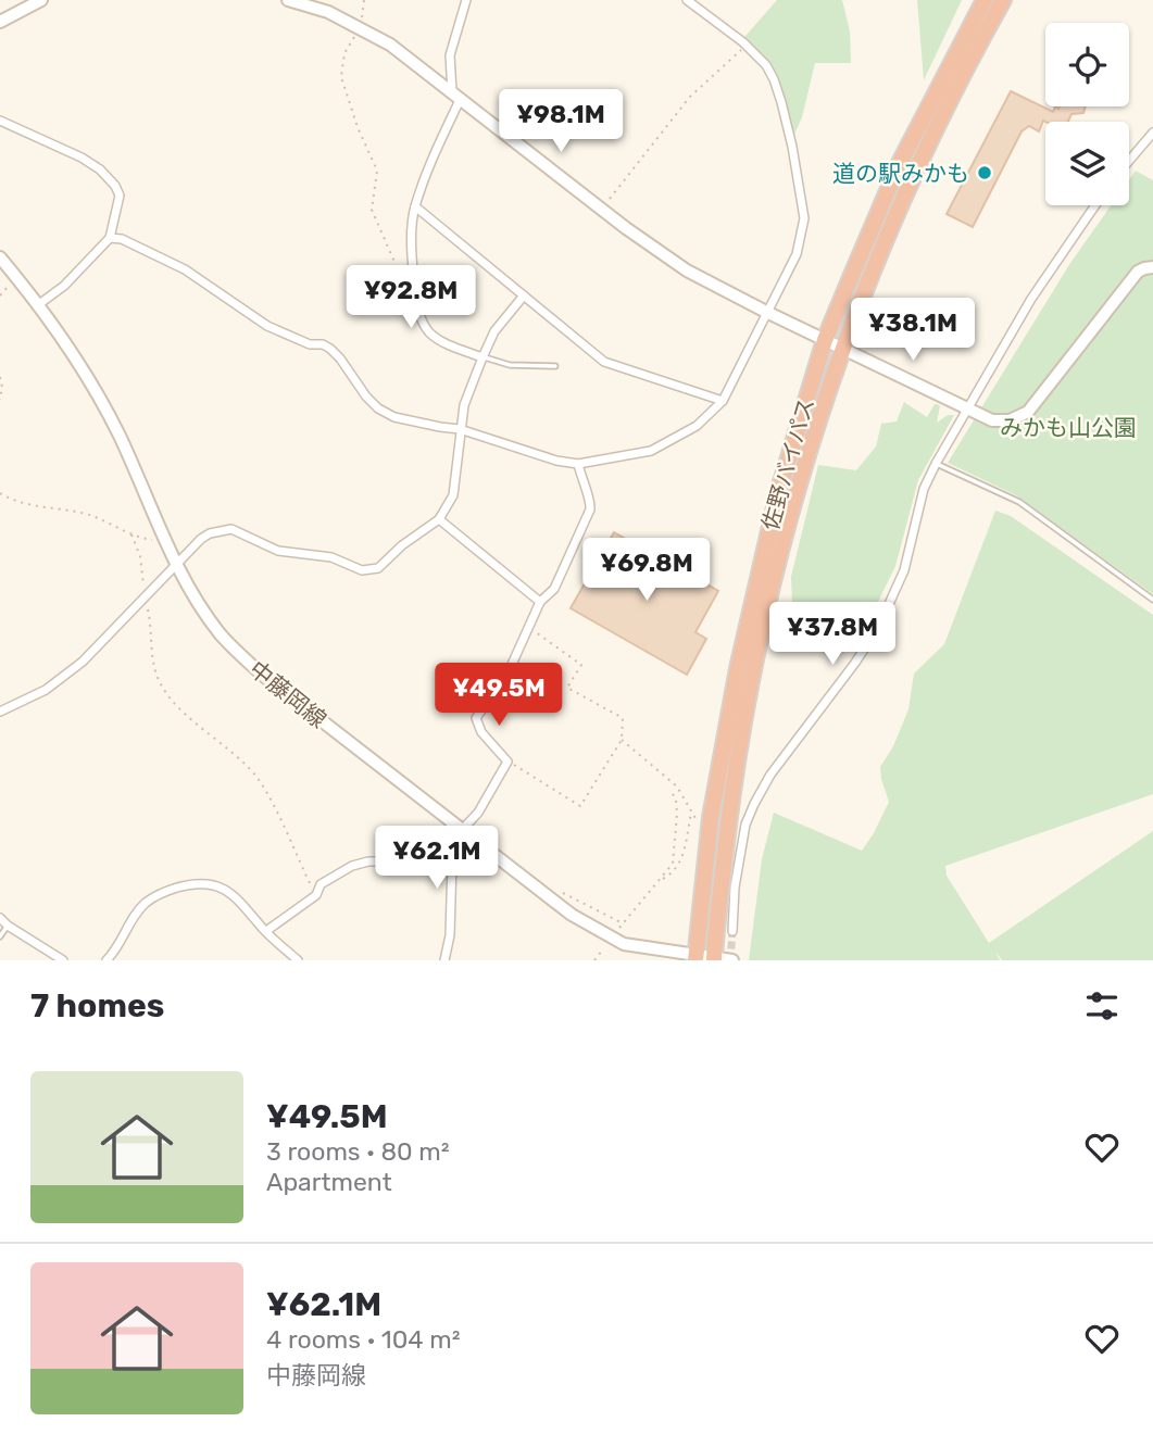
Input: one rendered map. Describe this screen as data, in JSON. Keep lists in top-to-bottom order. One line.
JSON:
{"streets":{"highway":["佐野バイパス"],"street":["中藤岡線"]},"crossings":[["佐野バイパス","中藤岡線"]],"parks":["みかも山公園"],"places":["道の駅みかも"],"page":{"price":["¥98.1M","¥92.8M","¥38.1M","¥69.8M","¥37.8M","¥49.5M","¥62.1M"],"heading":"7 homes","list":[{"name":"¥49.5M","note":"3 rooms · 80 m² · Apartment"},{"name":"¥62.1M","note":"4 rooms · 104 m² · 中藤岡線"}]}}
